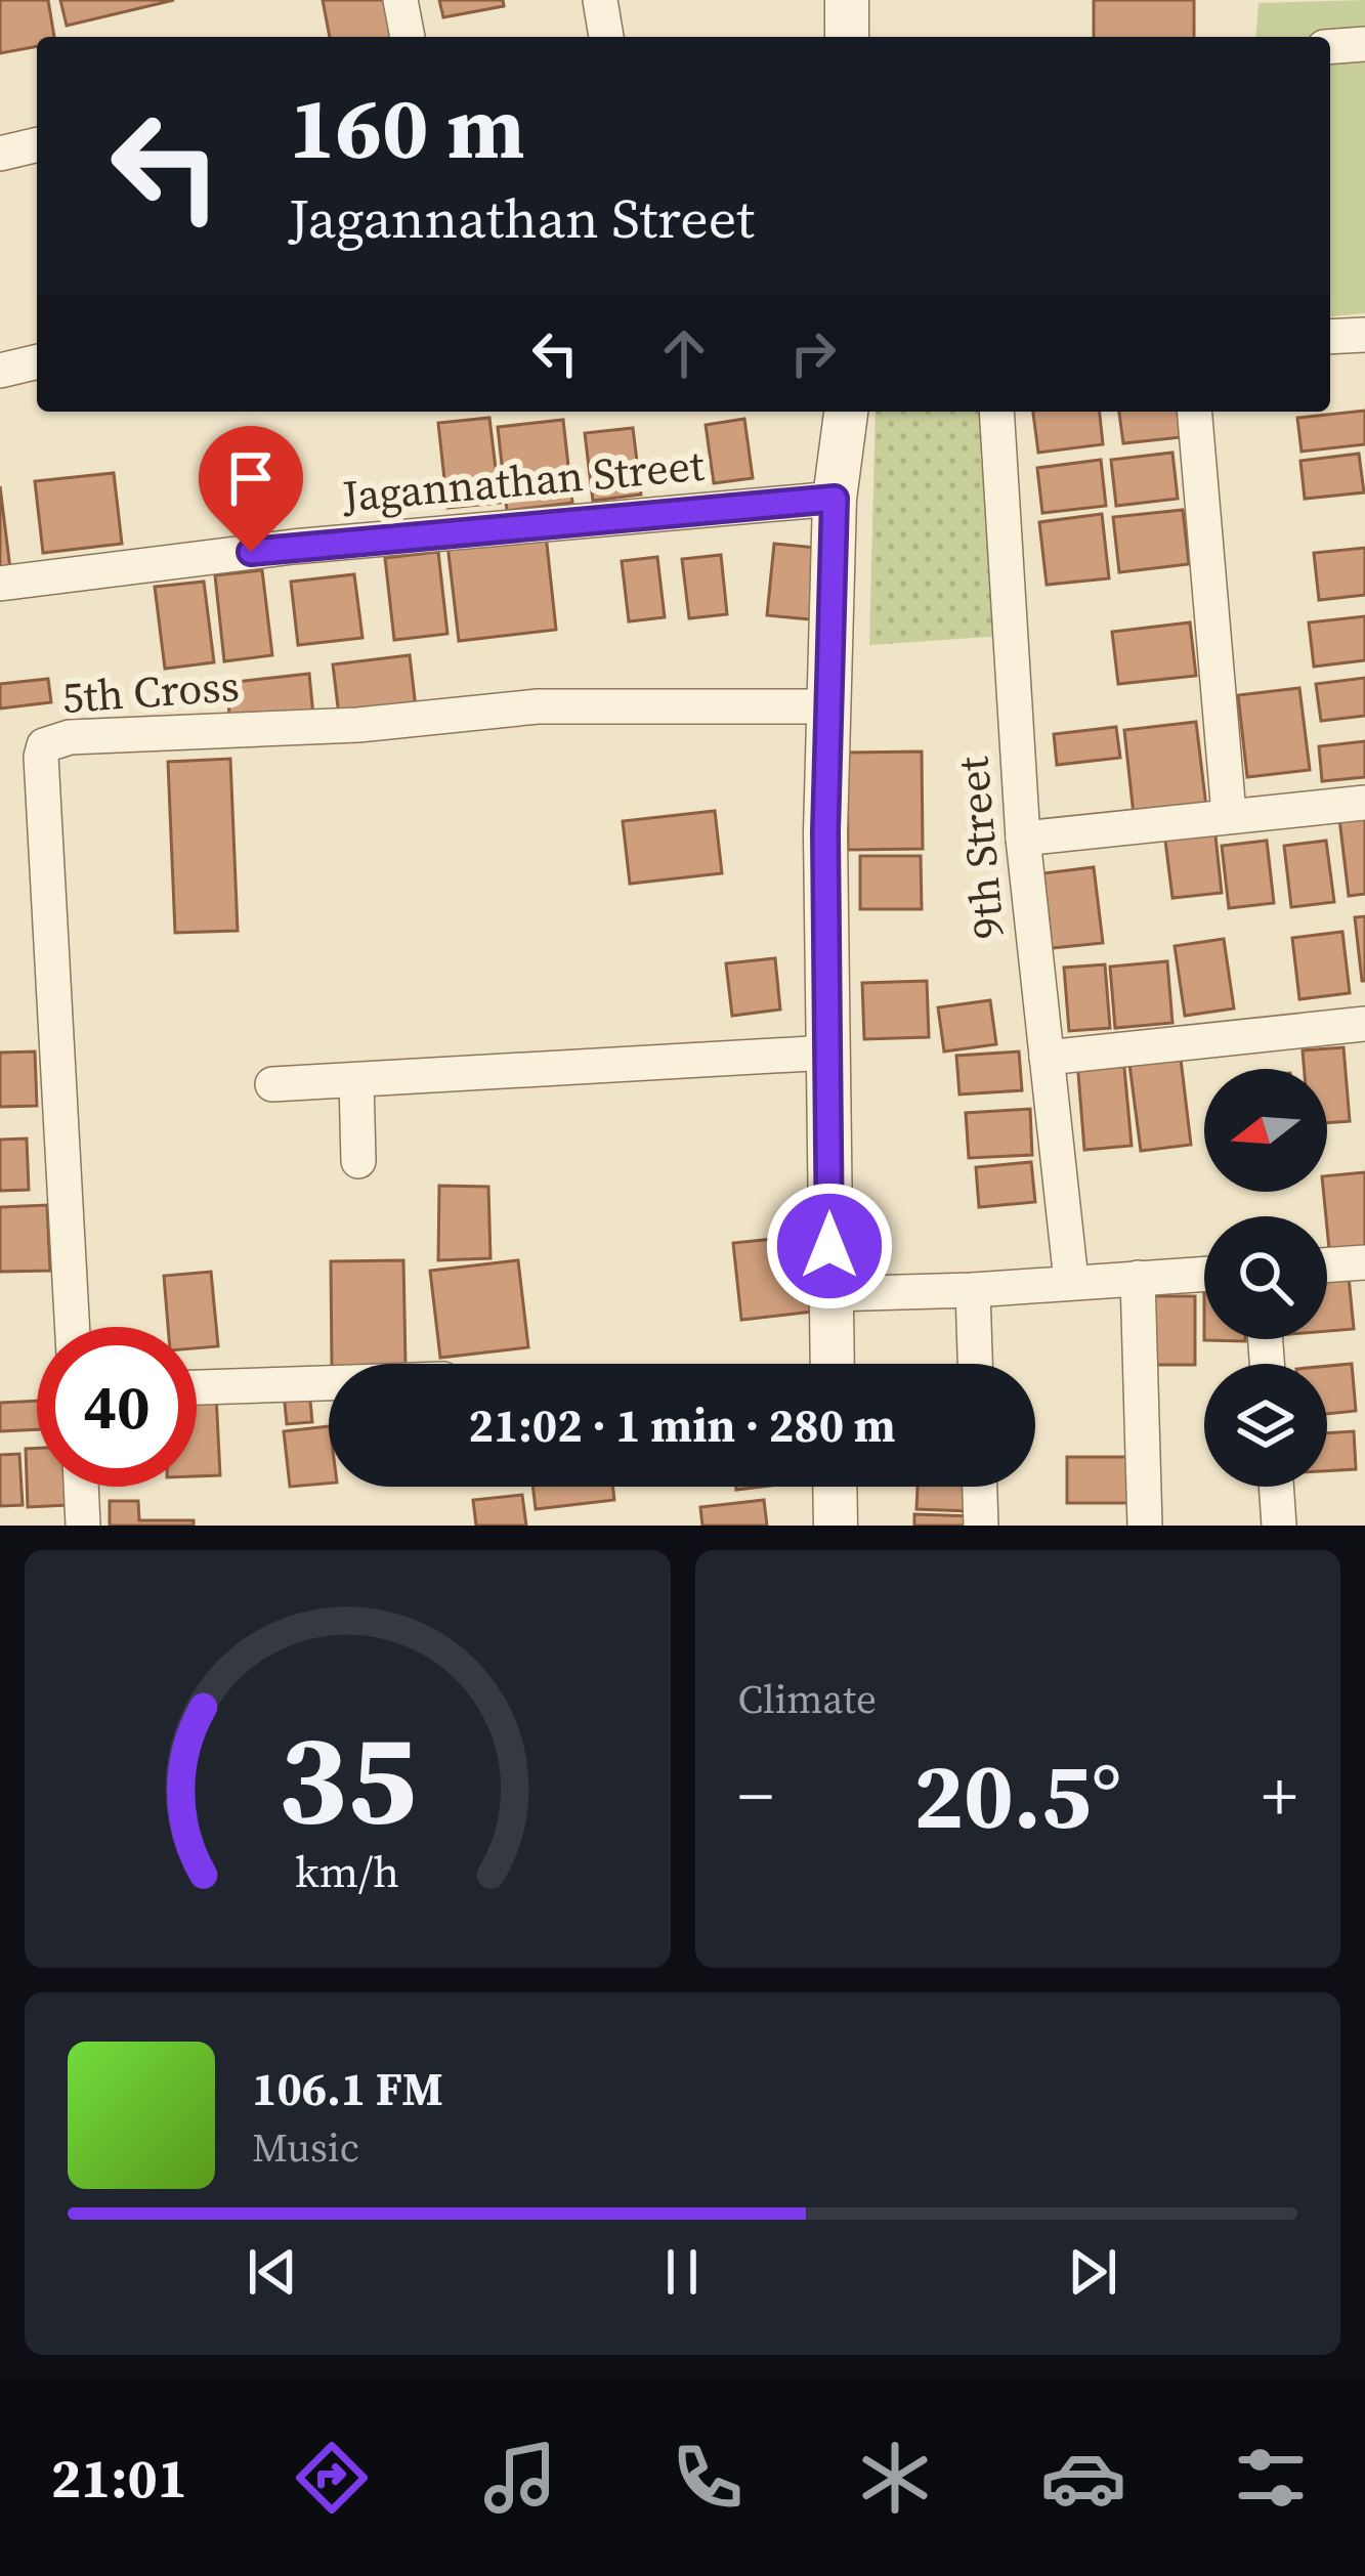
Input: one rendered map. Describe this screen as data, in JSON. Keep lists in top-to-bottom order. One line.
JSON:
{"streets":{"street":["Jagannathan Street","5th Cross","9th Street"]},"north":"left","page":{"turn":["160 m","Jagannathan Street"],"limit":"40","trip":"21:02 · 1 min · 280 m","tile":"Climate","heat":["−","20.5°","+"],"song":["106.1 FM","Music"],"tabs":"21:01","gauge":["35","km/h"]}}
